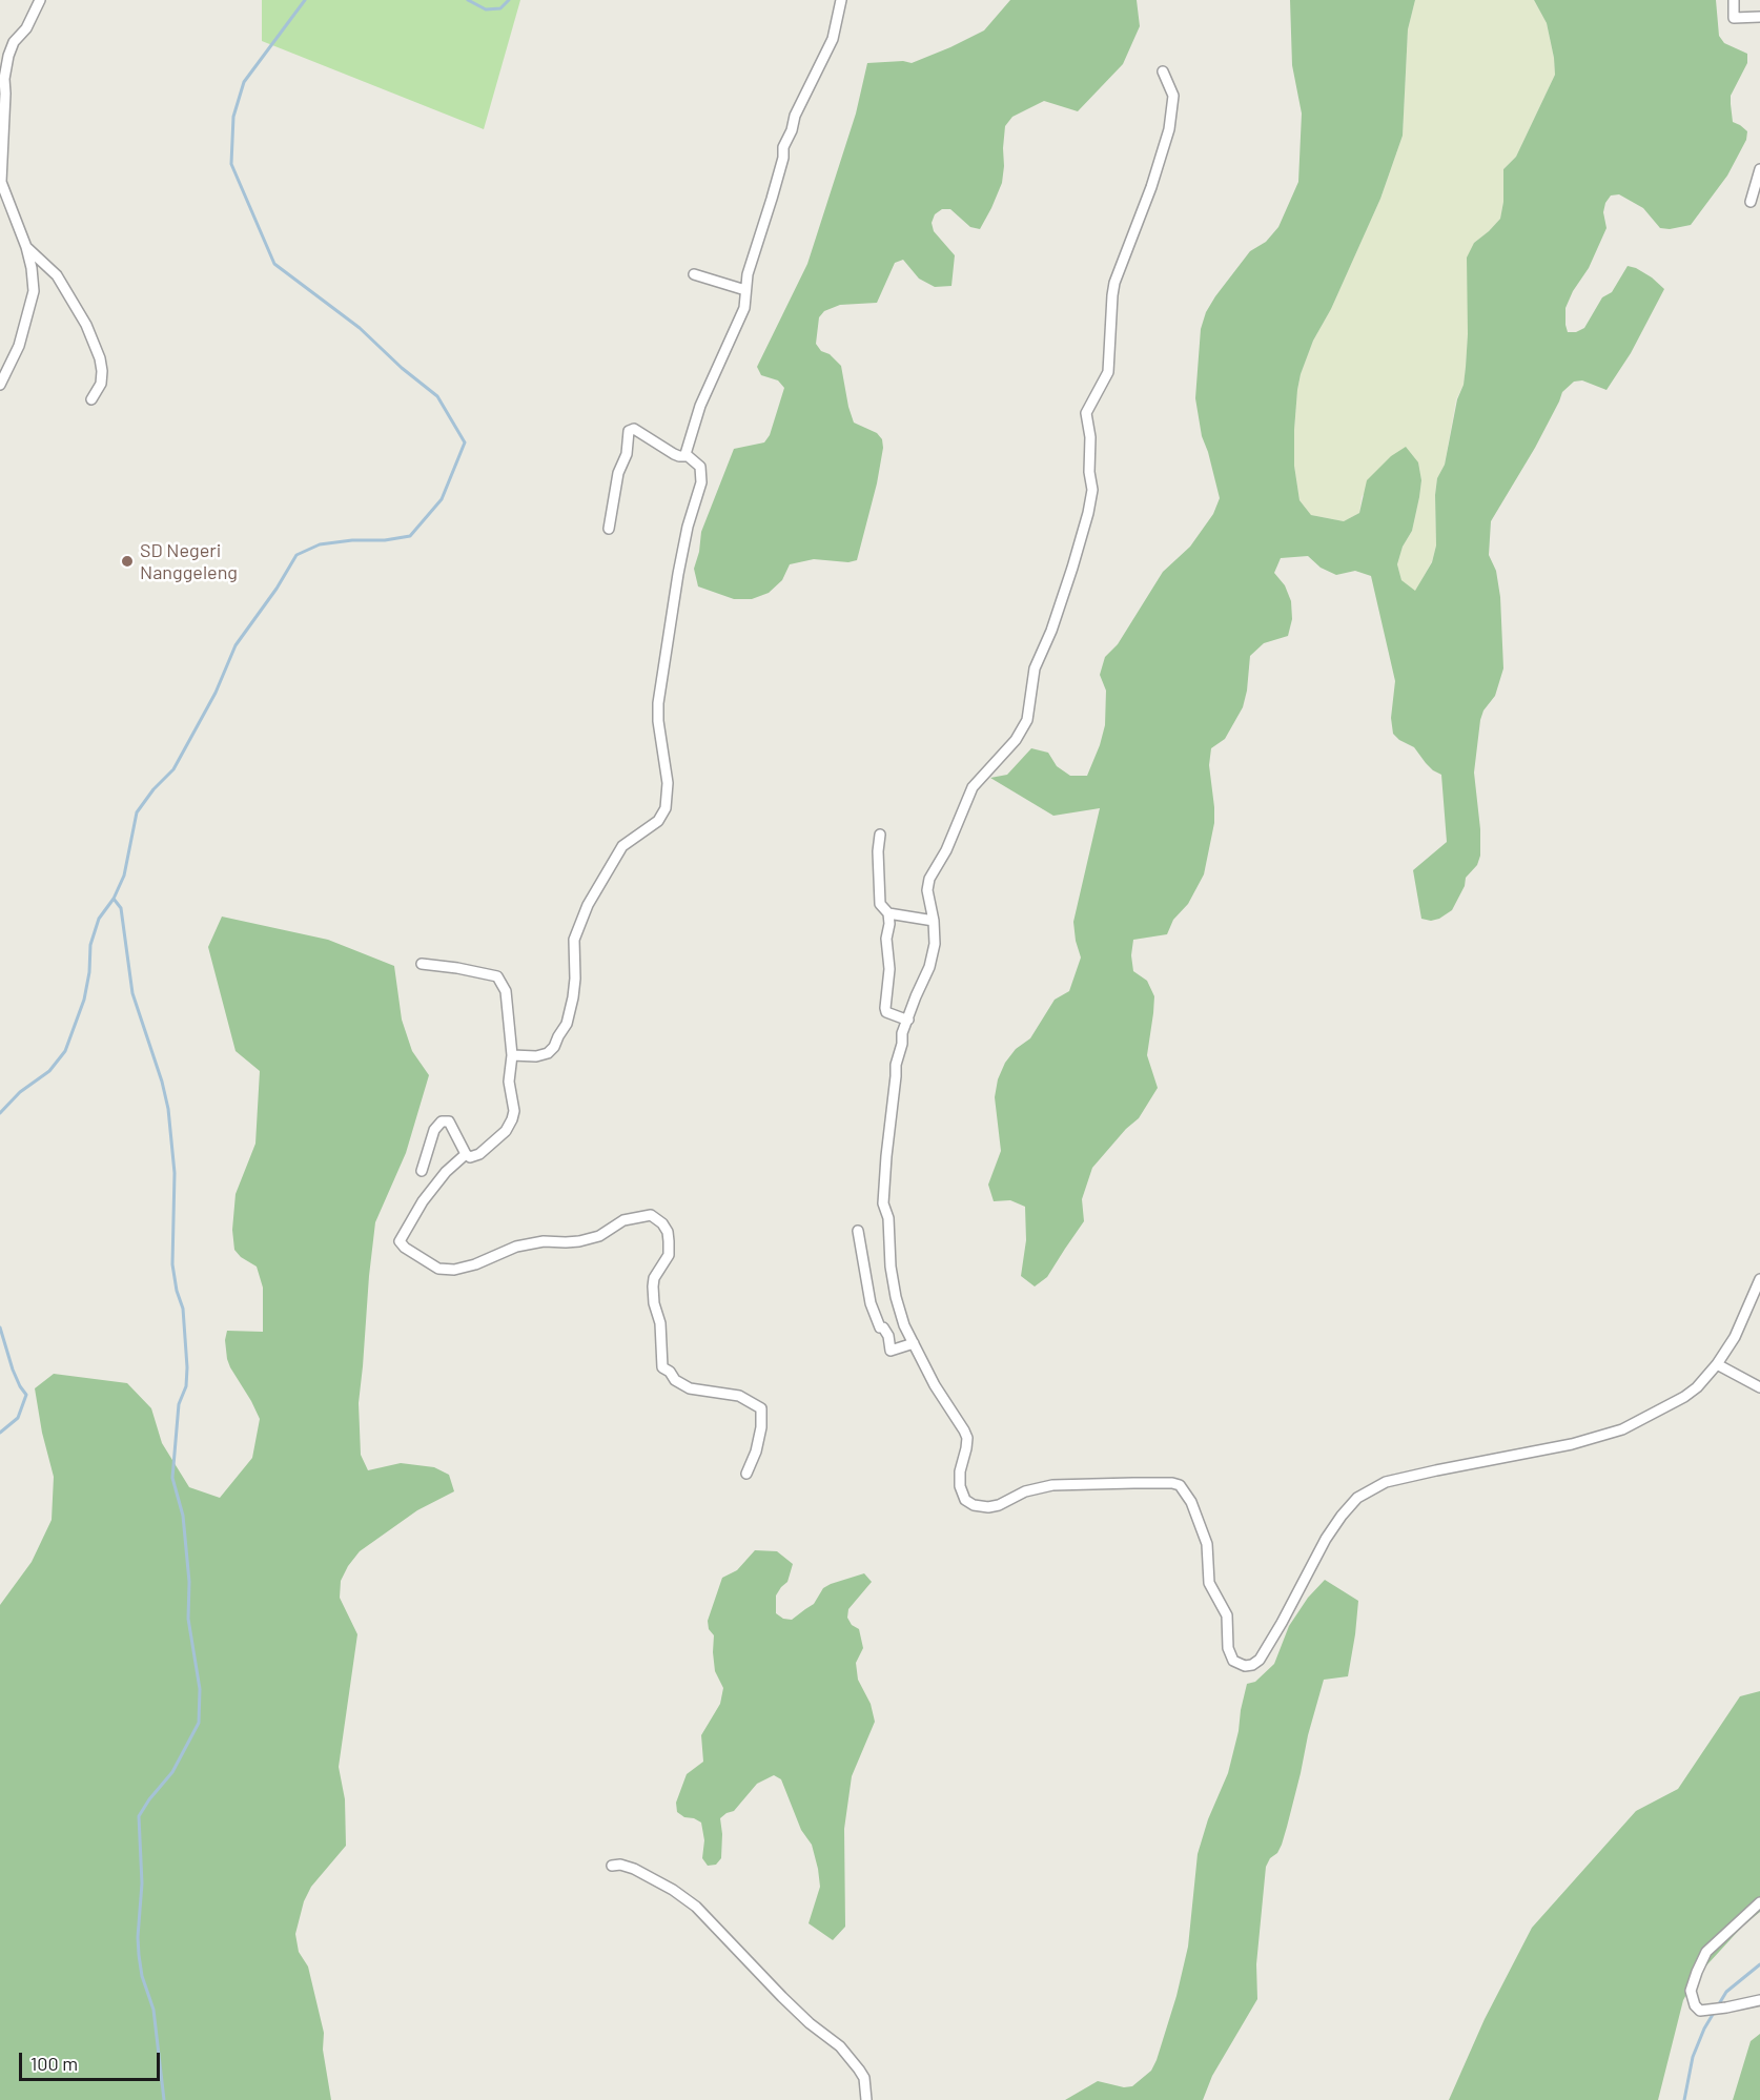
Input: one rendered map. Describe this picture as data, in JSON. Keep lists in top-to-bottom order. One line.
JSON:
{"places":["SD Negeri Nanggeleng"],"scale_bar":"100 m"}
